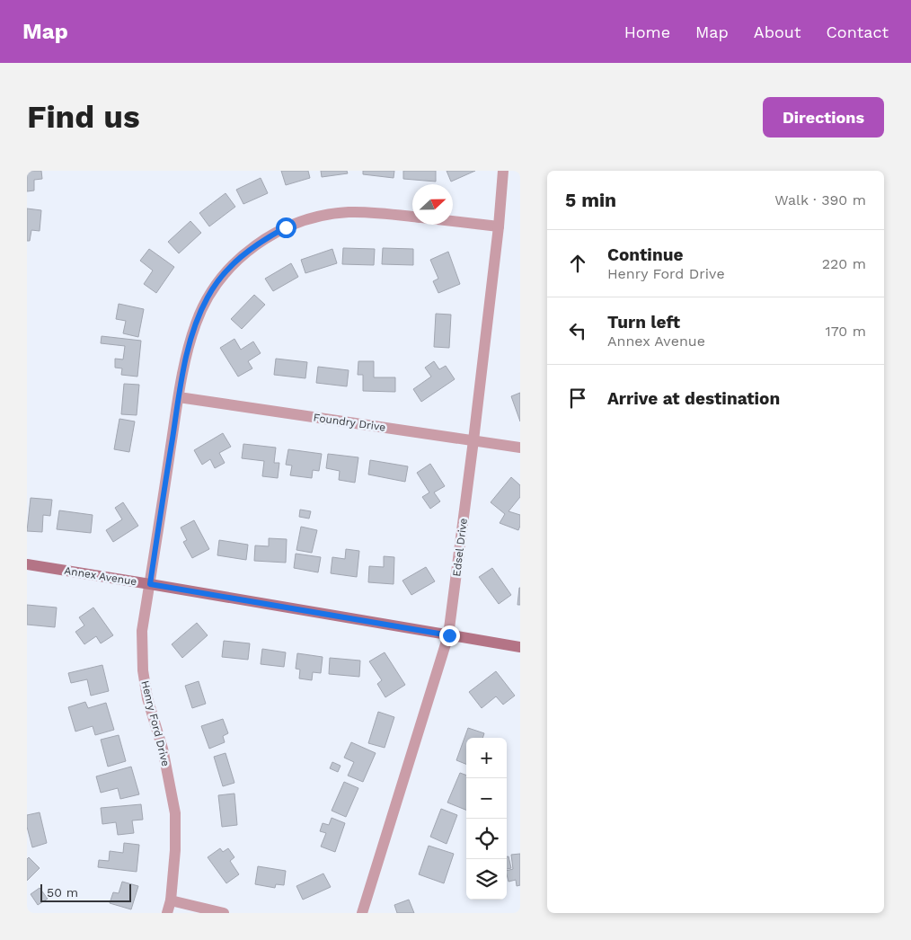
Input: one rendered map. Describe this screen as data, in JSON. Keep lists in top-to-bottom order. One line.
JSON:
{"streets":{"street":["Foundry Drive","Edsel Drive","Annex Avenue","Henry Ford Drive"]},"crossings":[["Foundry Drive","Edsel Drive"],["Foundry Drive","Henry Ford Drive"],["Edsel Drive","Annex Avenue"],["Edsel Drive","Henry Ford Drive"],["Annex Avenue","Henry Ford Drive"]],"scale_bar":"50 m","north":"right","page":{"header":"Map","nav":["Home","Map","About","Contact"],"buttons":"Directions","title":"Find us","heading":["5 min","Walk · 390 m"],"list":[["Continue","Henry Ford Drive","220 m"],["Turn left","Annex Avenue","170 m"],"Arrive at destination"],"map_buttons":["+","−"],"scale":"50 m"}}
